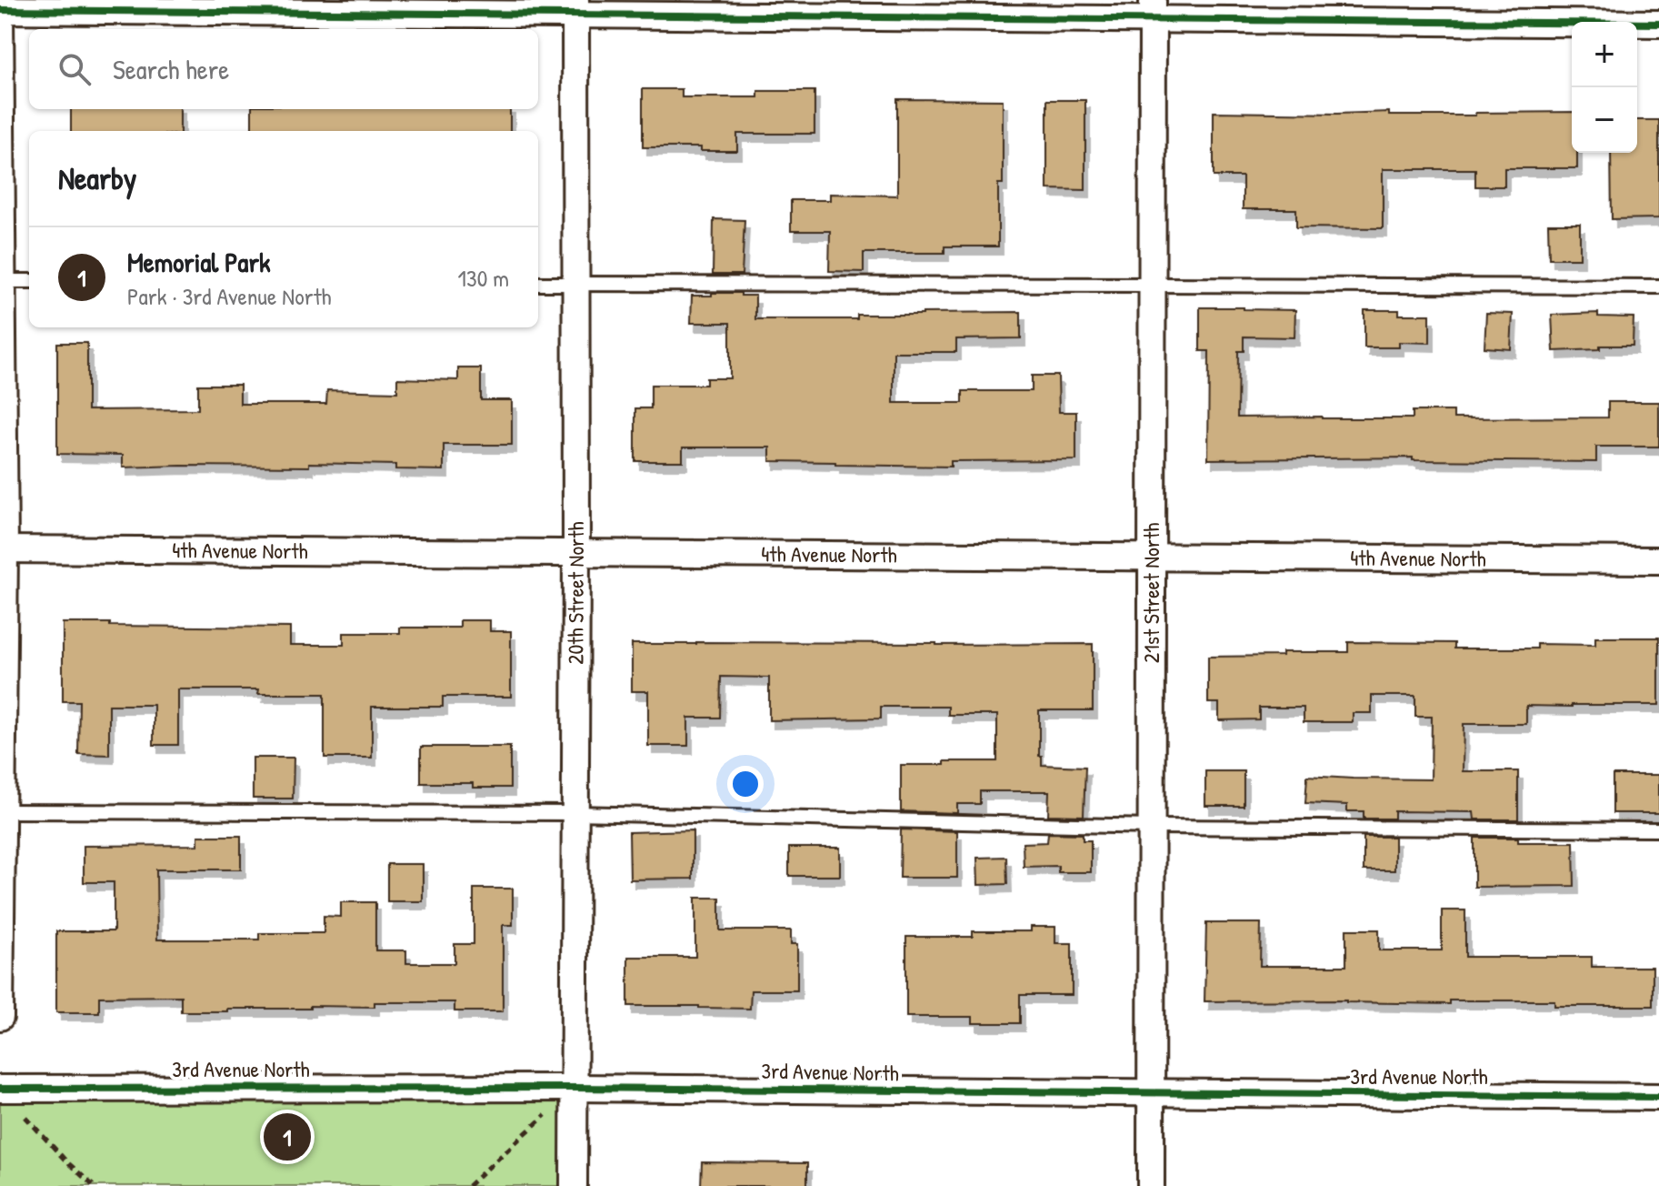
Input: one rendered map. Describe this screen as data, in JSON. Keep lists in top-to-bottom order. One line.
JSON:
{"streets":{"street":["4th Avenue North","20th Street North","21st Street North","3rd Avenue North"]},"crossings":[["4th Avenue North","20th Street North"],["4th Avenue North","21st Street North"],["20th Street North","3rd Avenue North"],["21st Street North","3rd Avenue North"]],"page":{"map_buttons":["+","−"],"search":"Search here","heading":"Nearby","list":[{"mark":"1","name":"Memorial Park","note":"Park · 3rd Avenue North","value":"130 m"}],"pins":"1"}}
